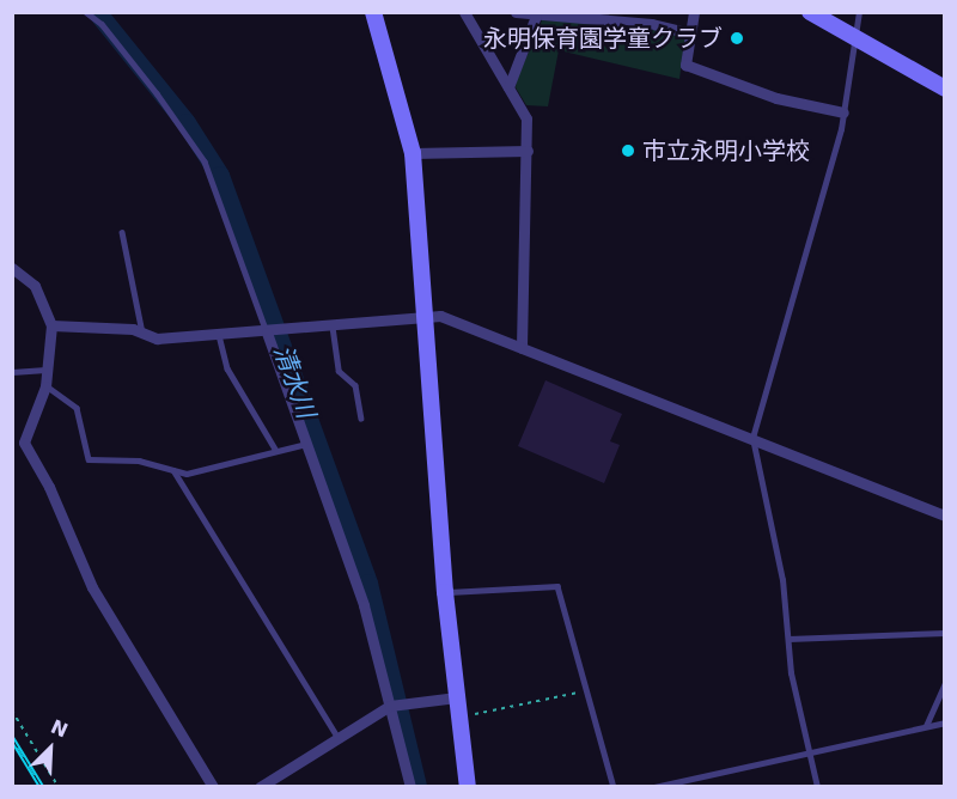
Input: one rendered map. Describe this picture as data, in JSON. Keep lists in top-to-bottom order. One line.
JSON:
{"water":["清水川"],"places":["永明保育園学童クラブ","市立永明小学校"],"north":"top right"}
